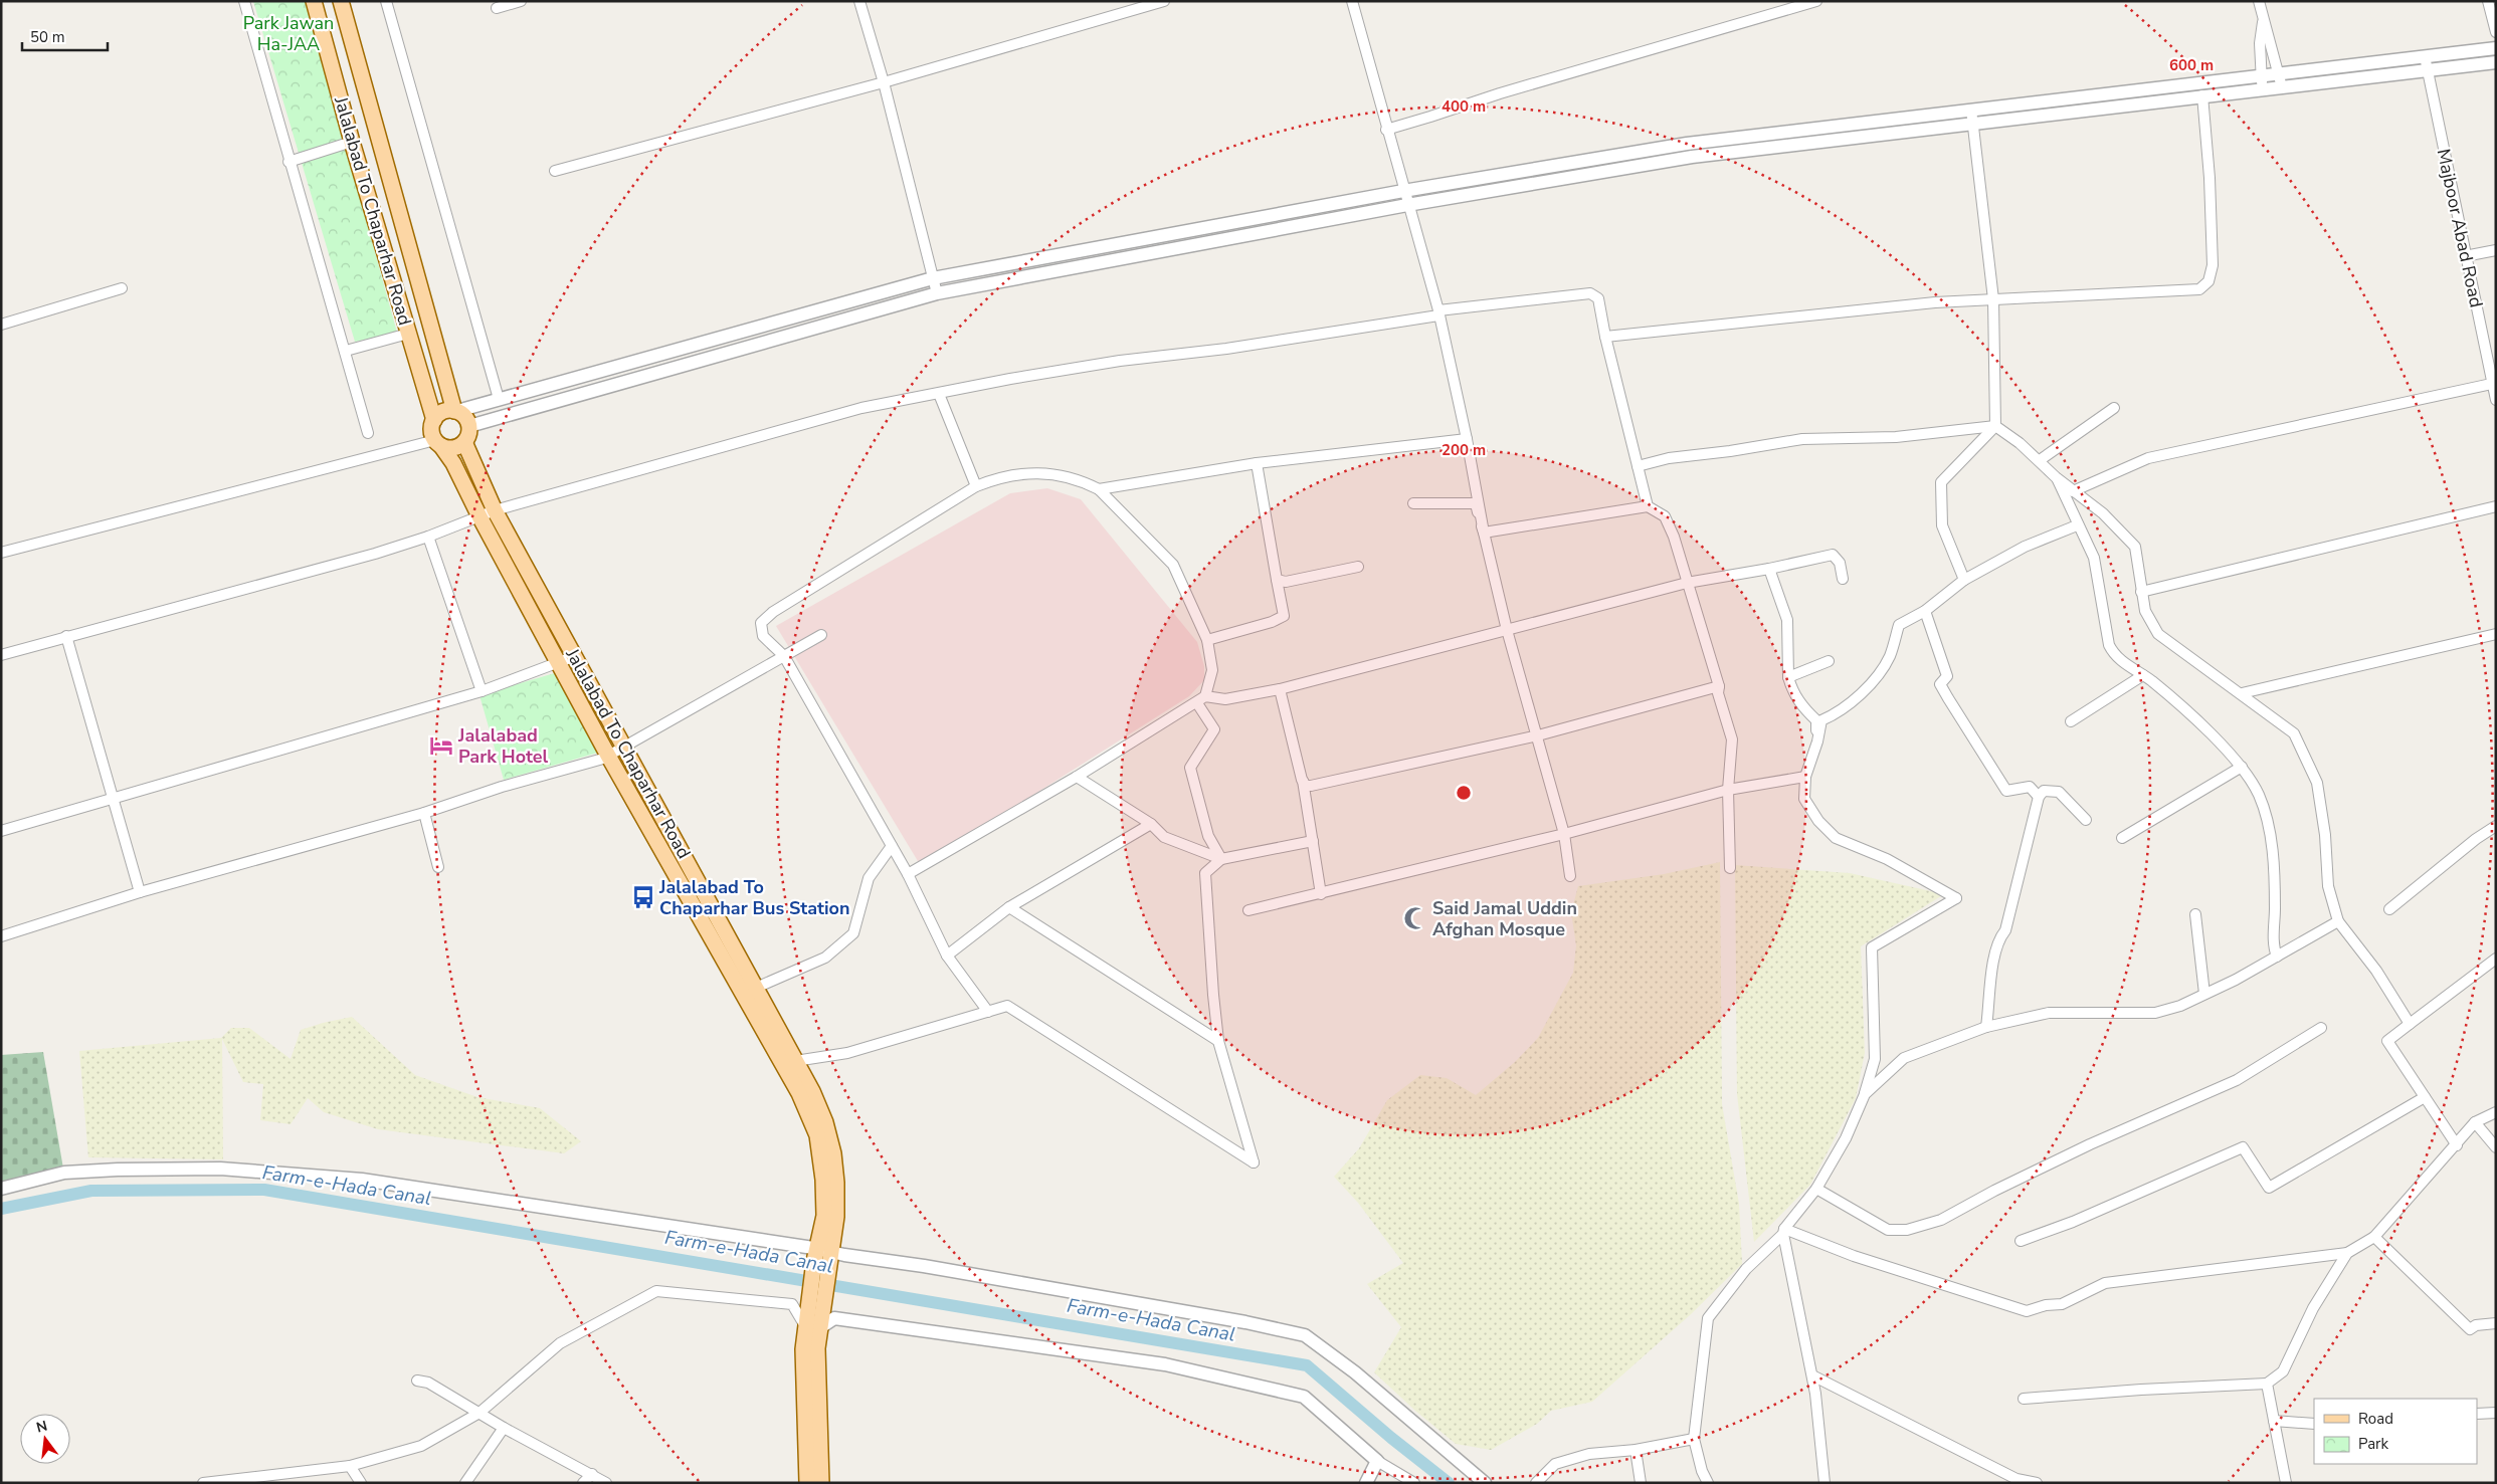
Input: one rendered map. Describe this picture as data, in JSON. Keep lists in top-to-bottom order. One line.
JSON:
{"streets":{"main road":["Jalalabad To Chaparhar Road"],"street":["Majboor Abad Road"]},"water":["Farm-e-Hada Canal"],"parks":["Park Jawan Ha-JAA"],"places":{"hotel":["Jalalabad Park Hotel"],"bus stop":["Jalalabad To Chaparhar Bus Station"],"mosque":["Said Jamal Uddin Afghan Mosque"]},"legend":["Road","Park"],"scale_bar":"50 m","north":"top","rings":["600 m","400 m","200 m"]}
